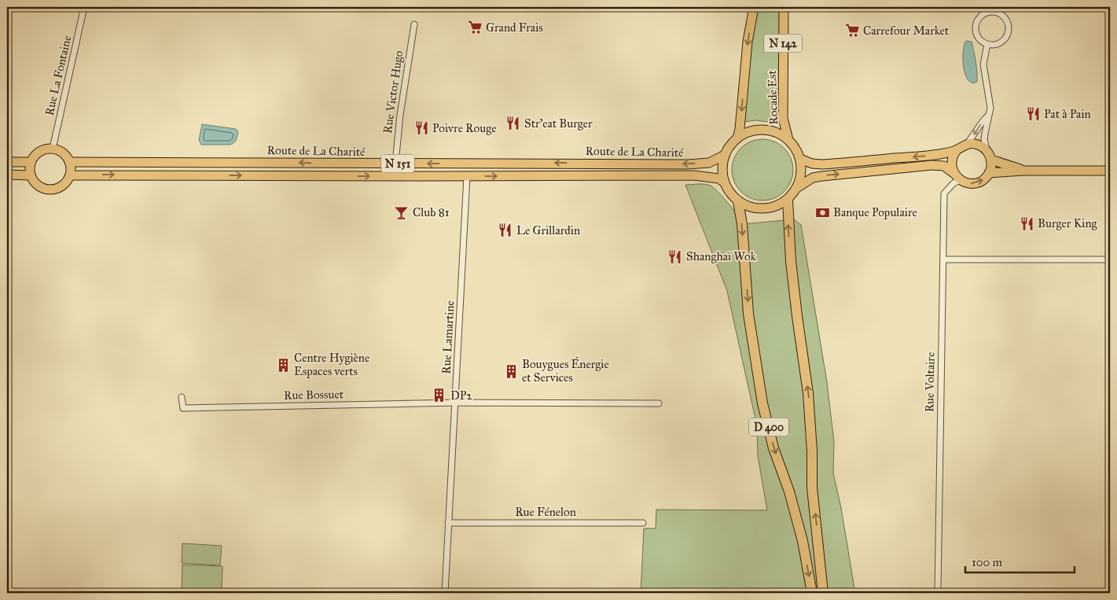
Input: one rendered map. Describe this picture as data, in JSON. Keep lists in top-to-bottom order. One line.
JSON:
{"streets":{"highway":["D 400"],"main road":["N 142","Rocade Est","Route de La Charité","N 151"],"street":["Rue La Fontaine","Rue Victor Hugo","Rue Lamartine","Rue Voltaire","Rue Bossuet","Rue Fénelon"]},"crossings":[["N 142","Rocade Est"],["N 142","Route de La Charité"],["N 142","D 400"],["Rue La Fontaine","Route de La Charité"],["Rue Victor Hugo","Route de La Charité"],["Rocade Est","Route de La Charité"],["Rocade Est","D 400"],["Route de La Charité","Rue Lamartine"],["Route de La Charité","D 400"],["Rue Lamartine","Rue Bossuet"],["Rue Lamartine","Rue Fénelon"]],"places":{"supermarket":["Grand Frais","Carrefour Market"],"restaurant":["Pat à Pain","Str’eat Burger","Poivre Rouge","Burger King","Le Grillardin","Shanghaï Wok"],"bar":["Club 81"],"bank":["Banque Populaire"],"building":["Centre Hygiène Espaces verts","Bouygues Énergie et Services","DP2"]},"scale_bar":"100 m"}
